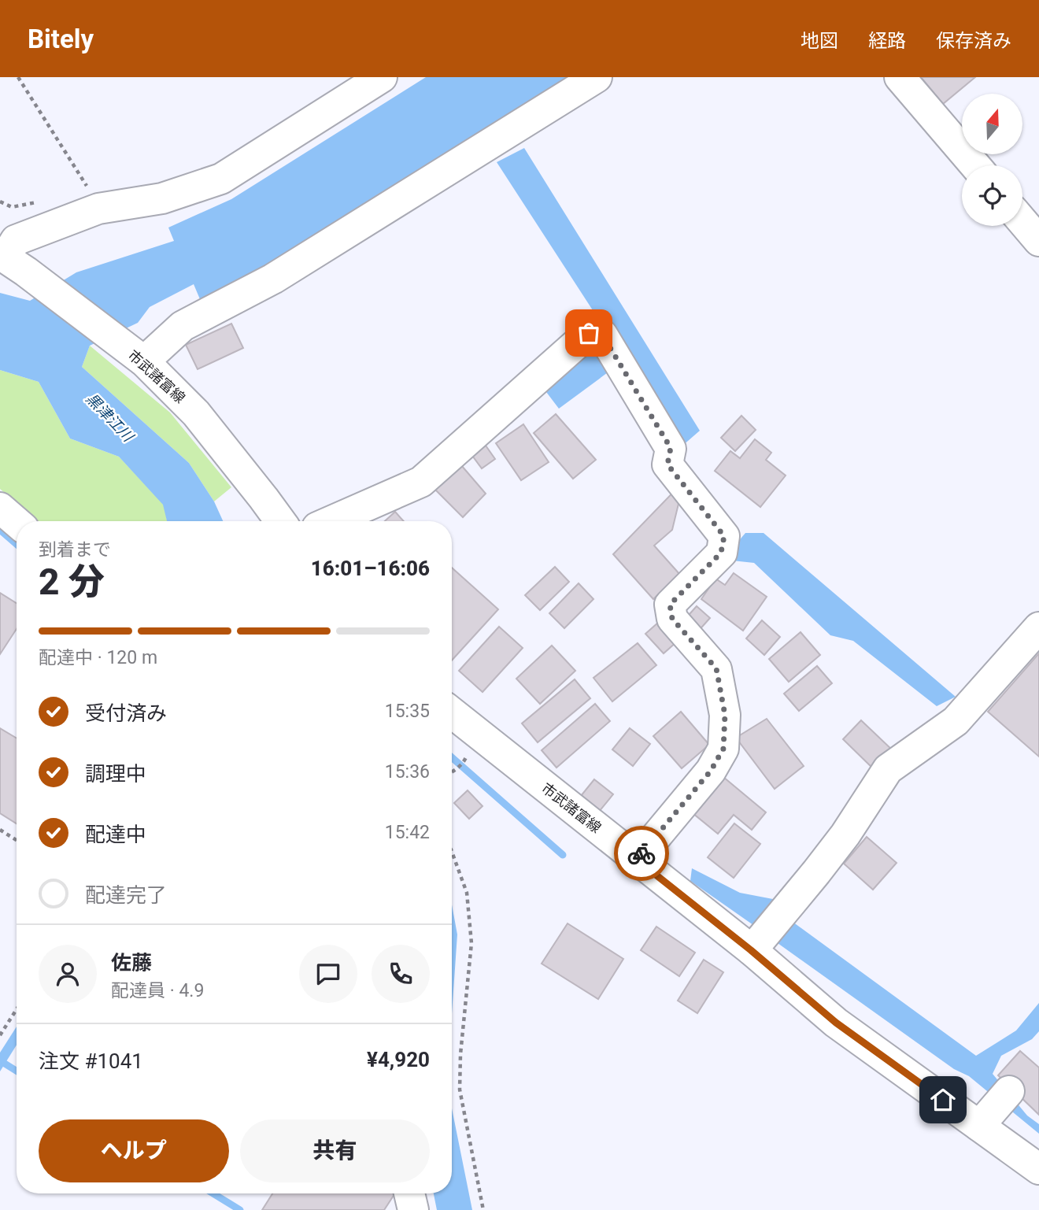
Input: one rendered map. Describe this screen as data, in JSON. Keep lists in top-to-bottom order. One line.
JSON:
{"streets":{"street":["市武諸富線"]},"water":["黒津江川"],"north":"top","page":{"header":"Bitely","nav":["地図","経路","保存済み"],"heading":["2 分","到着まで","16:01–16:06"],"panel":["佐藤","配達員 · 4.9","注文 #1041","¥4,920"],"bar":"配達中 · 120 m","list":[["受付済み","15:35"],["調理中","15:36"],["配達中","15:42"],"配達完了"],"buttons":["ヘルプ","共有"]}}
